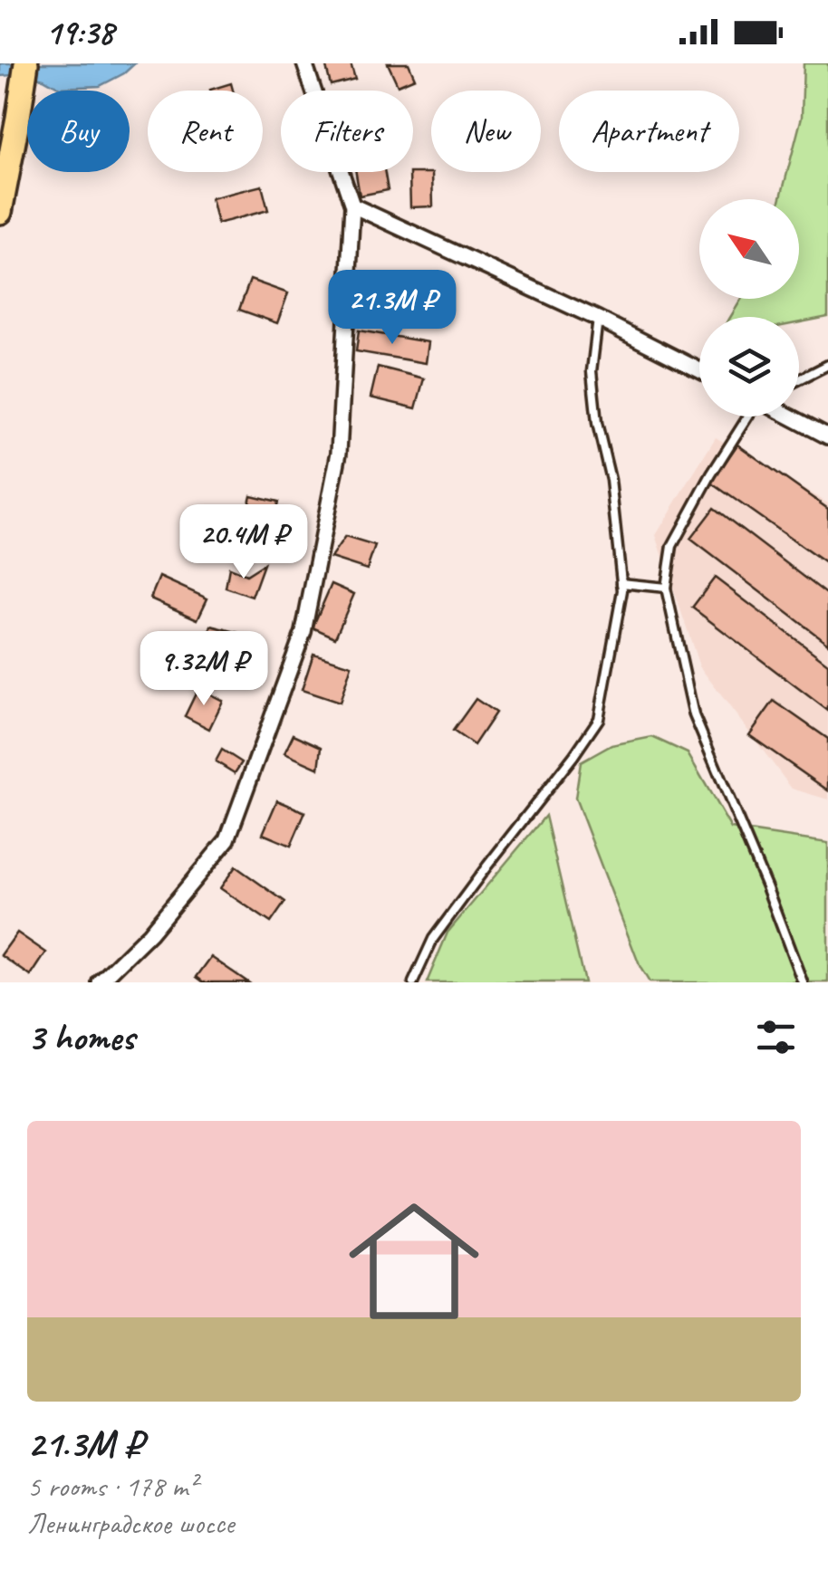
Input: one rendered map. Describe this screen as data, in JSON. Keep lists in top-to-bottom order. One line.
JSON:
{"north":"top left","page":{"status":"19:38","chip":["Buy","Rent","Filters","New","Apartment"],"price":["21.3M ₽","20.4M ₽","9.32M ₽"],"heading":"3 homes","list":[{"name":"21.3M ₽","note":"5 rooms · 178 m² · Ленинградское шоссе"}]}}
